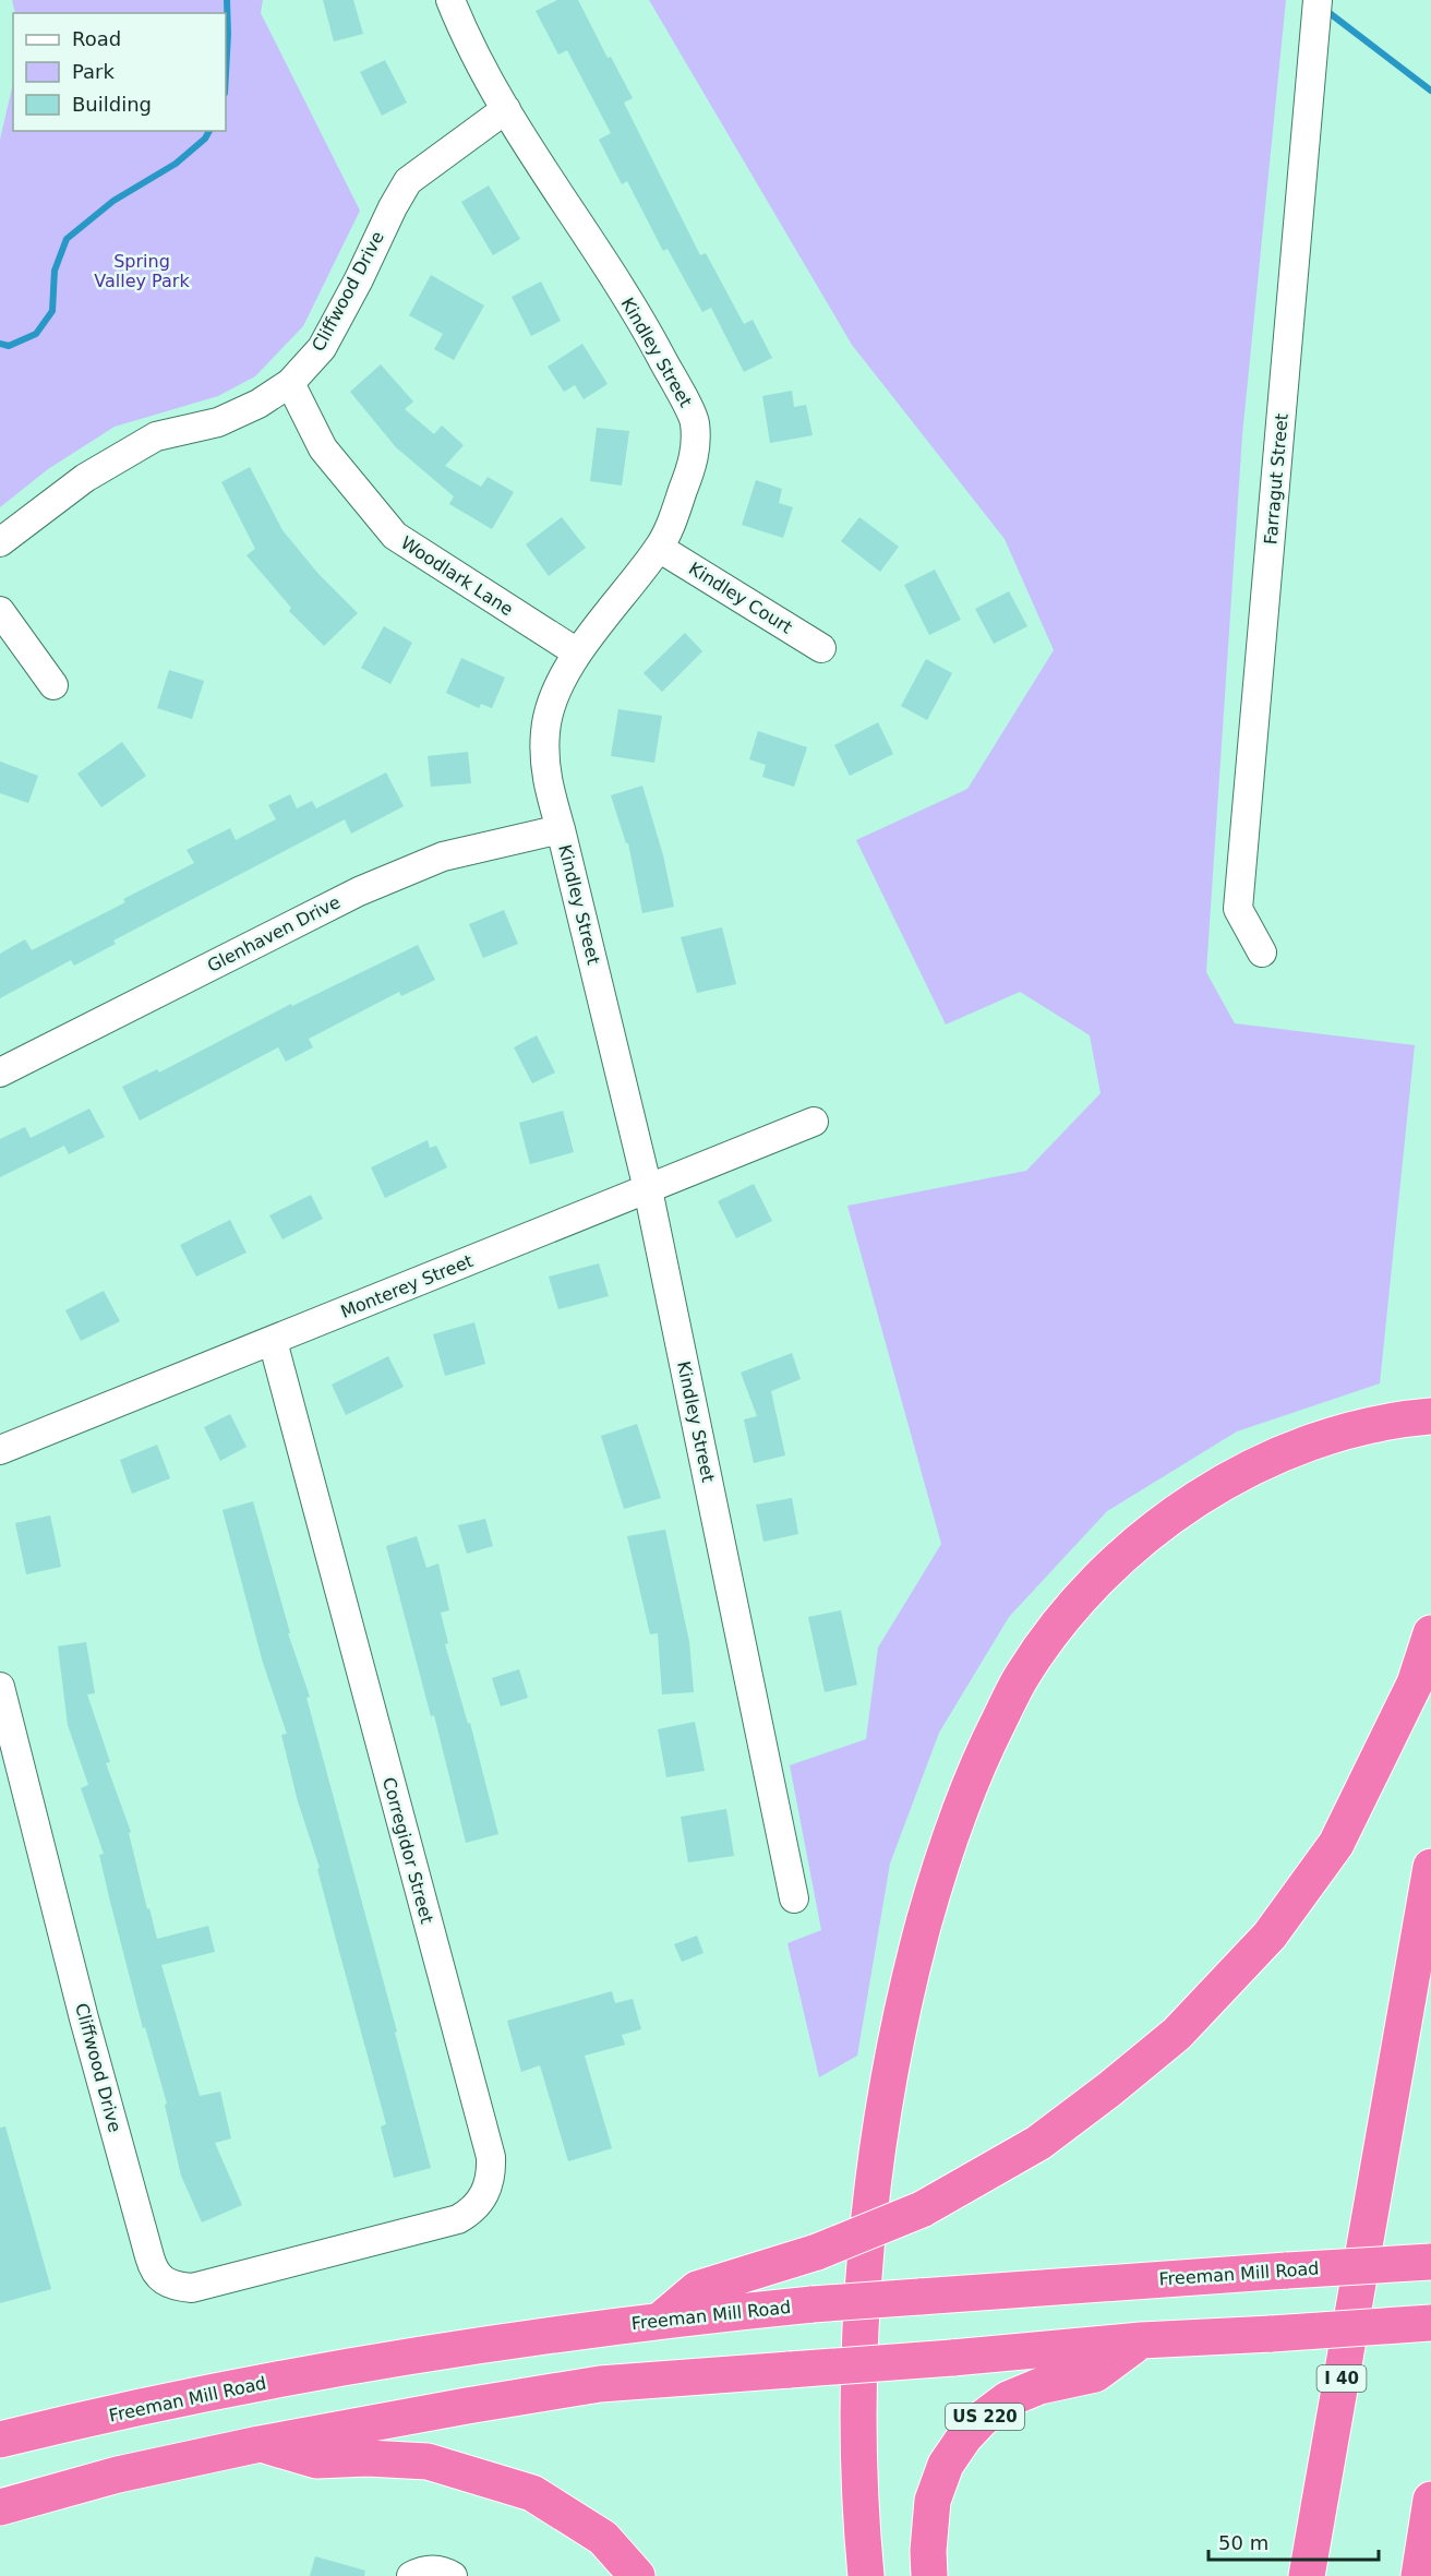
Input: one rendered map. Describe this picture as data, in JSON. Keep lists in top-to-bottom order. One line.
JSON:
{"streets":{"highway":["Freeman Mill Road","I 40","US 220"],"street":["Cliffwood Drive","Kindley Street","Farragut Street","Woodlark Lane","Kindley Court","Glenhaven Drive","Monterey Street","Corregidor Street"]},"crossings":[["Cliffwood Drive","Kindley Street"],["Cliffwood Drive","Woodlark Lane"],["Cliffwood Drive","Corregidor Street"],["Kindley Street","Woodlark Lane"],["Kindley Street","Kindley Court"],["Kindley Street","Glenhaven Drive"],["Kindley Street","Monterey Street"],["Monterey Street","Corregidor Street"]],"parks":["Spring Valley Park"],"legend":["Road","Park","Building"],"scale_bar":"50 m"}
